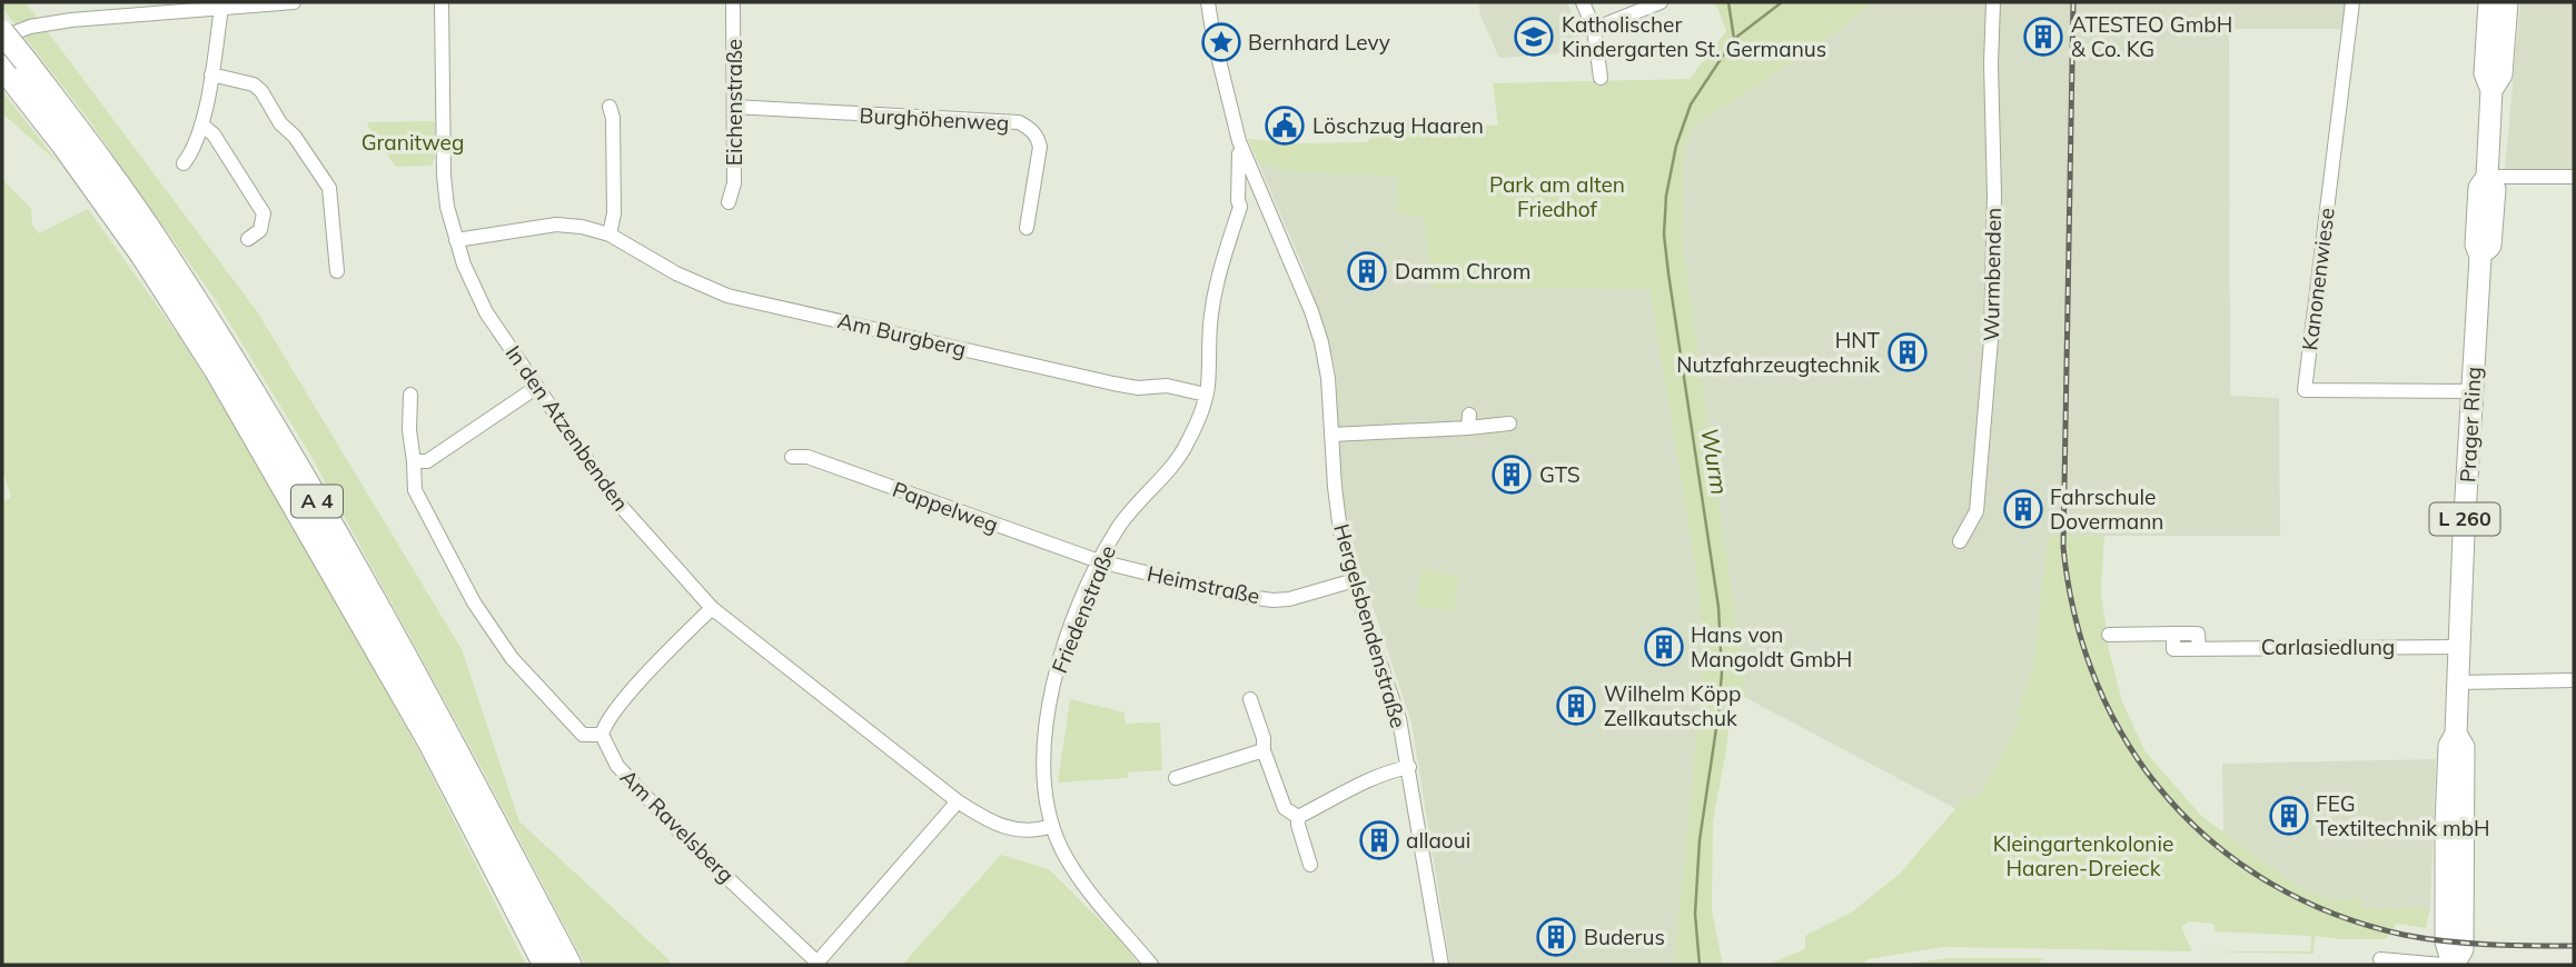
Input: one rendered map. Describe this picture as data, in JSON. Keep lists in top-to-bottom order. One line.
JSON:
{"streets":{"highway":["A 4"],"main road":["Prager Ring","L 260"],"street":["Eichenstraße","Burghöhenweg","Wurmbenden","Kanonenwiese","Am Burgberg","In den Atzenbenden","Pappelweg","Heimstraße","Friedenstraße","Hergelsbendenstraße","Carlasiedlung","Am Ravelsberg"]},"crossings":[["Eichenstraße","Burghöhenweg"],["Kanonenwiese","Prager Ring"],["Am Burgberg","In den Atzenbenden"],["Am Burgberg","Friedenstraße"],["Prager Ring","Carlasiedlung"],["In den Atzenbenden","Friedenstraße"],["In den Atzenbenden","Am Ravelsberg"],["Pappelweg","Heimstraße"],["Pappelweg","Friedenstraße"],["Heimstraße","Friedenstraße"],["Heimstraße","Hergelsbendenstraße"],["Friedenstraße","Hergelsbendenstraße"]],"water":["Wurm"],"parks":["Granitweg","Park am alten Friedhof","Kleingartenkolonie Haaren-Dreieck"],"places":{"school or university":["Katholischer Kindergarten St. Germanus"],"building":["ATESTEO GmbH & Co. KG","Damm Chrom","HNT Nutzfahrzeugtechnik","GTS","Fahrschule Dovermann","Hans von Mangoldt GmbH","Wilhelm Köpp Zellkautschuk","FEG Textiltechnik mbH","allaoui","Buderus"],"place":["Bernhard Levy"],"public building":["Löschzug Haaren"]}}
